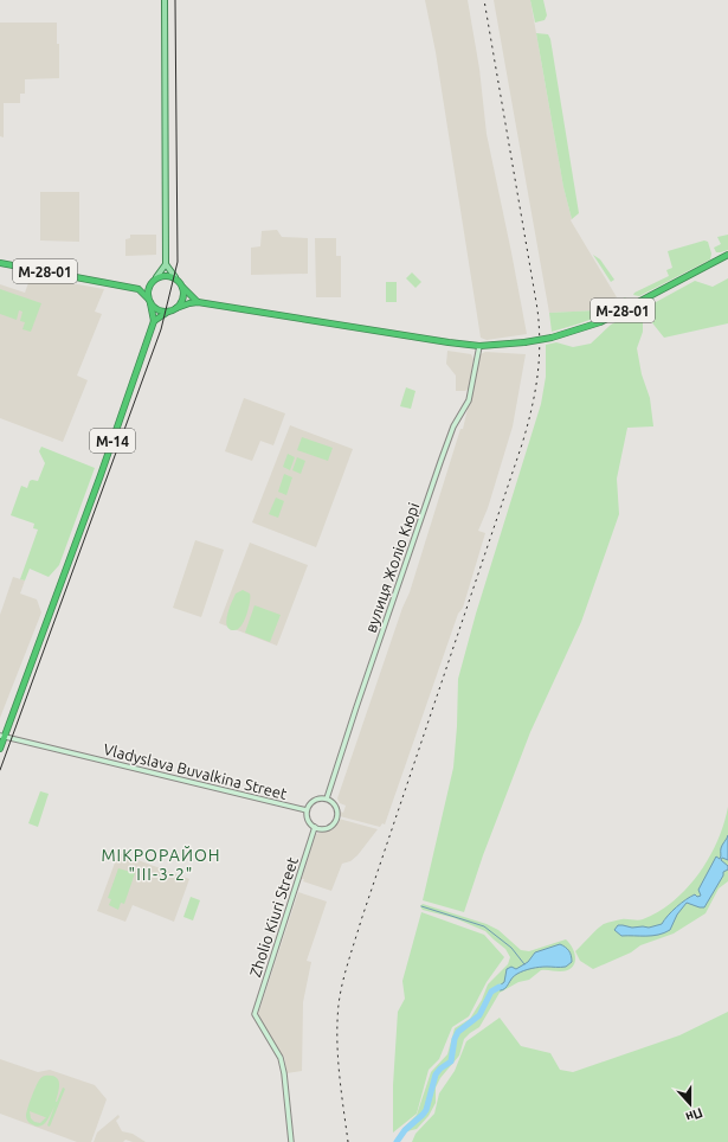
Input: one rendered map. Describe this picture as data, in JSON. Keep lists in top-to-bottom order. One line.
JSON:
{"streets":{"highway":["М-28-01","М-14"],"street":["вулиця Жоліо Кюрі","Zholio Kiuri Street"]},"crossings":[["М-28-01","вулиця Жоліо Кюрі"],["вулиця Жоліо Кюрі","Zholio Kiuri Street"]],"districts":["МІКРОРАЙОН \"ІІІ-3-2\""],"north":"bottom"}
